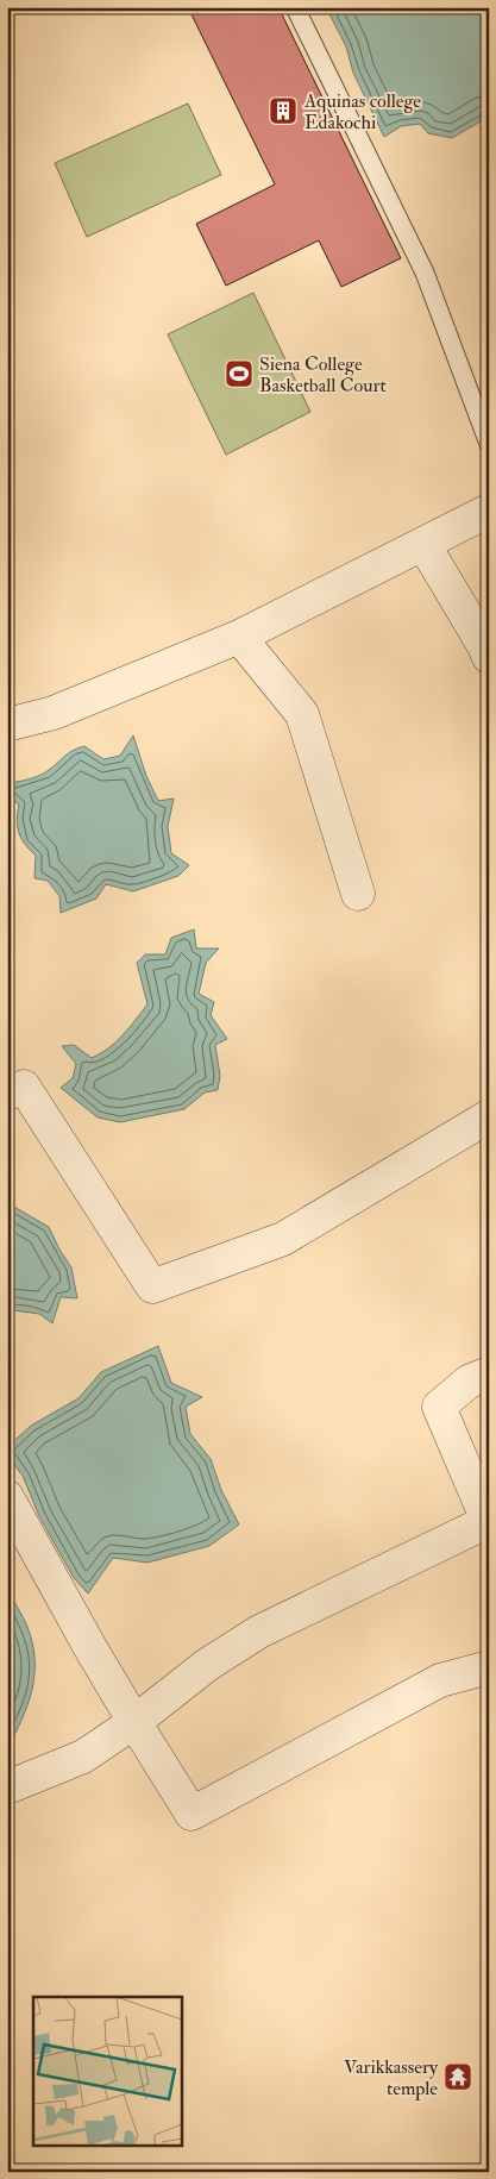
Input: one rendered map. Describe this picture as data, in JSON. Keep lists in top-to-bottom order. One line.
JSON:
{"places":{"building":["Aquinas college Edakochi"],"sports":["Siena College Basketball Court"],"temple":["Varikkassery temple"]}}
